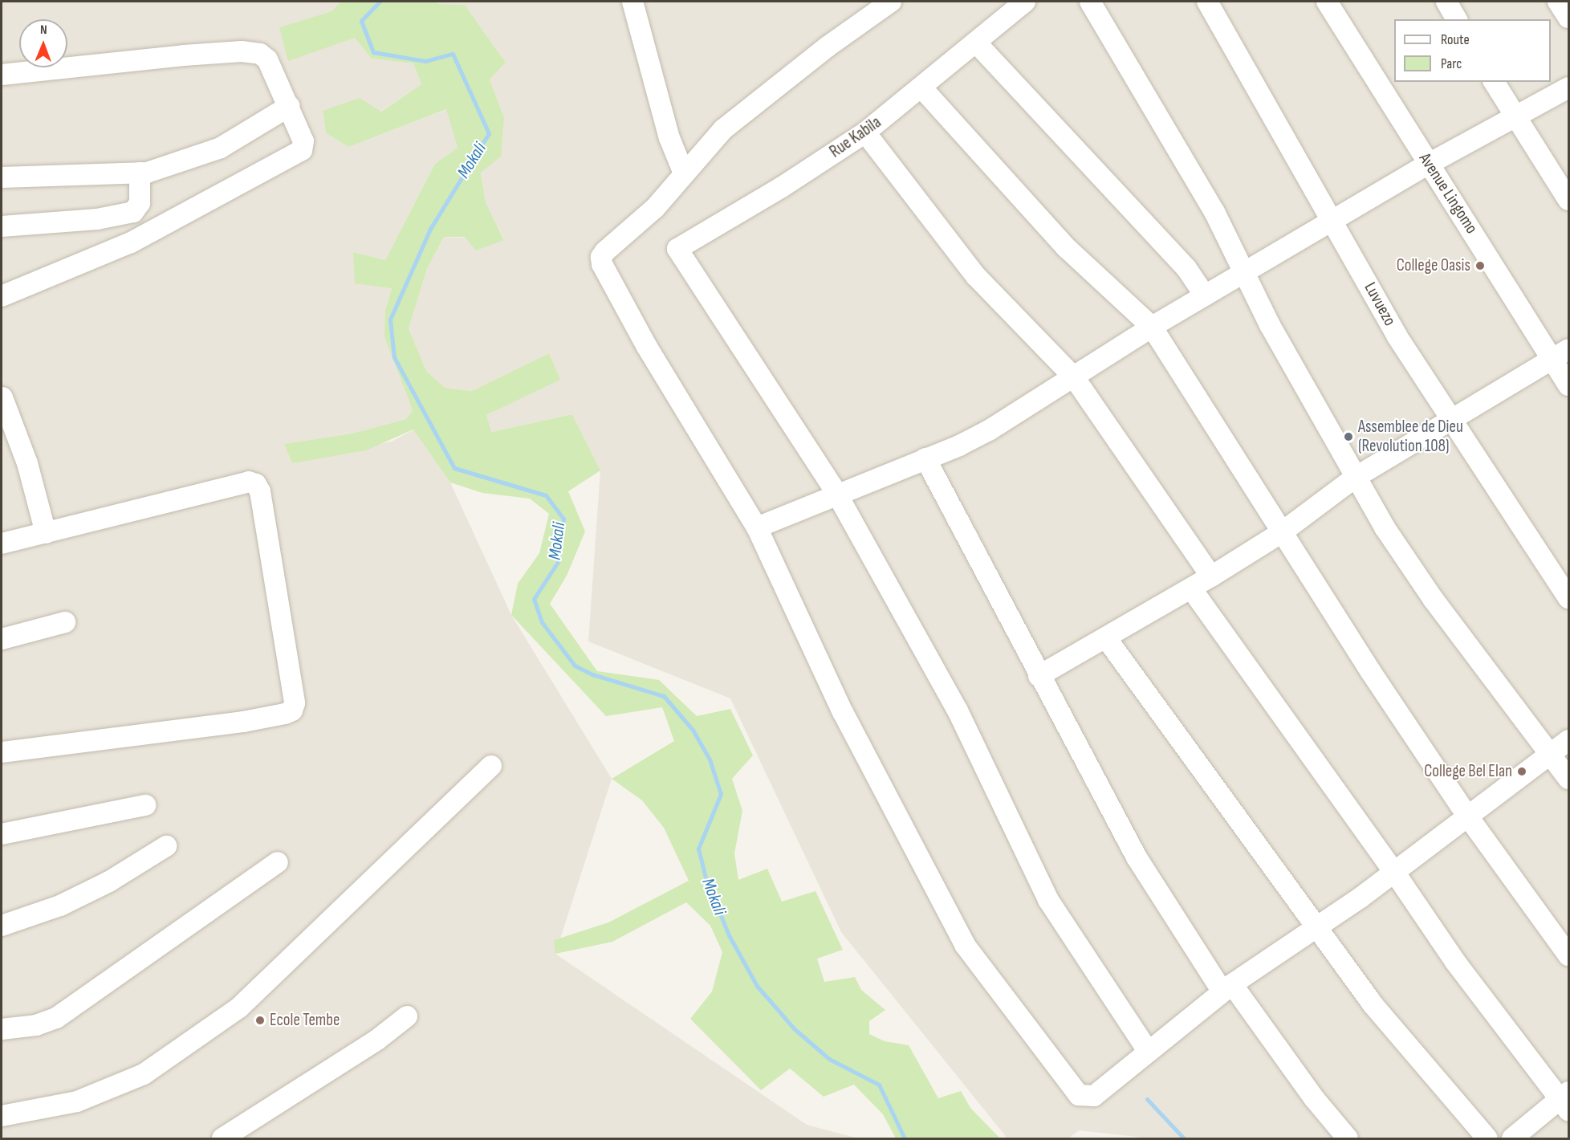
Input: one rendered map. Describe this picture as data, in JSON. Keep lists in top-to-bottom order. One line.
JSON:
{"streets":{"street":["Rue Kabila","Avenue Lingomo","Luvuezo"]},"water":["Mokali"],"places":["College Oasis","Assemblee de Dieu (Revolution 108)","College Bel Elan","Ecole Tembe"],"legend":["Route","Parc"],"north":"top"}
